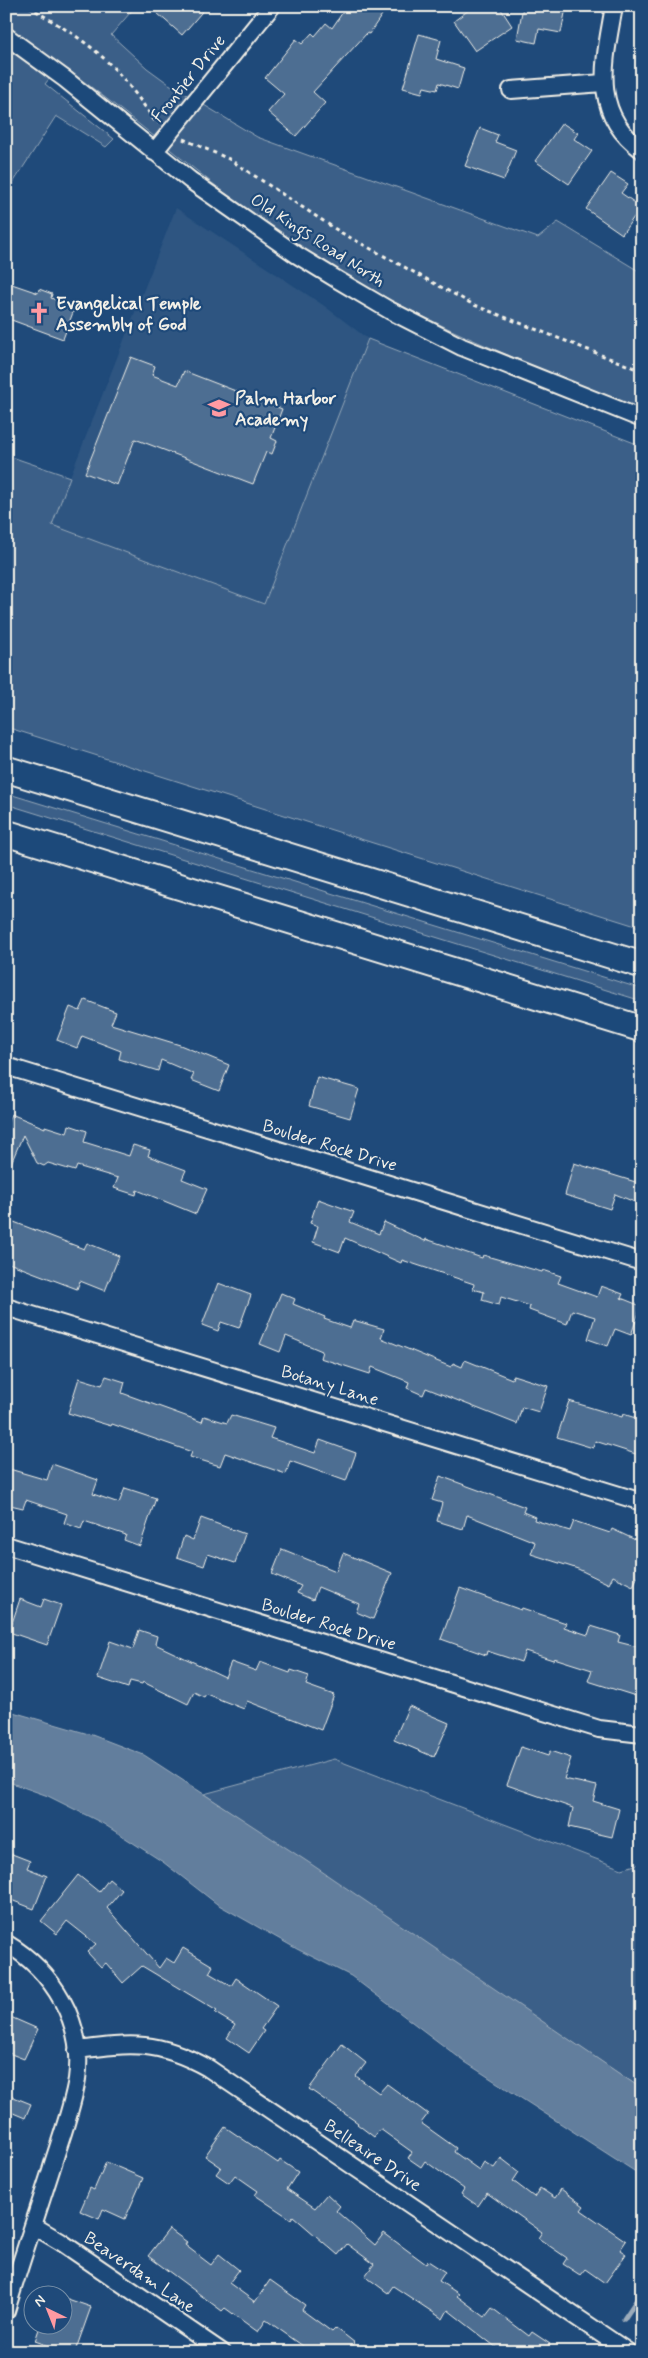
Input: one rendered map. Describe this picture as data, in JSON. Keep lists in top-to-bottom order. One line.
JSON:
{"streets":{"street":["Frontier Drive","Old Kings Road North","Boulder Rock Drive","Botany Lane","Belleaire Drive","Beaverdam Lane"]},"crossings":[["Frontier Drive","Old Kings Road North"]],"places":{"church":["Evangelical Temple Assembly of God"],"school or university":["Palm Harbor Academy"]},"north":"top left"}
